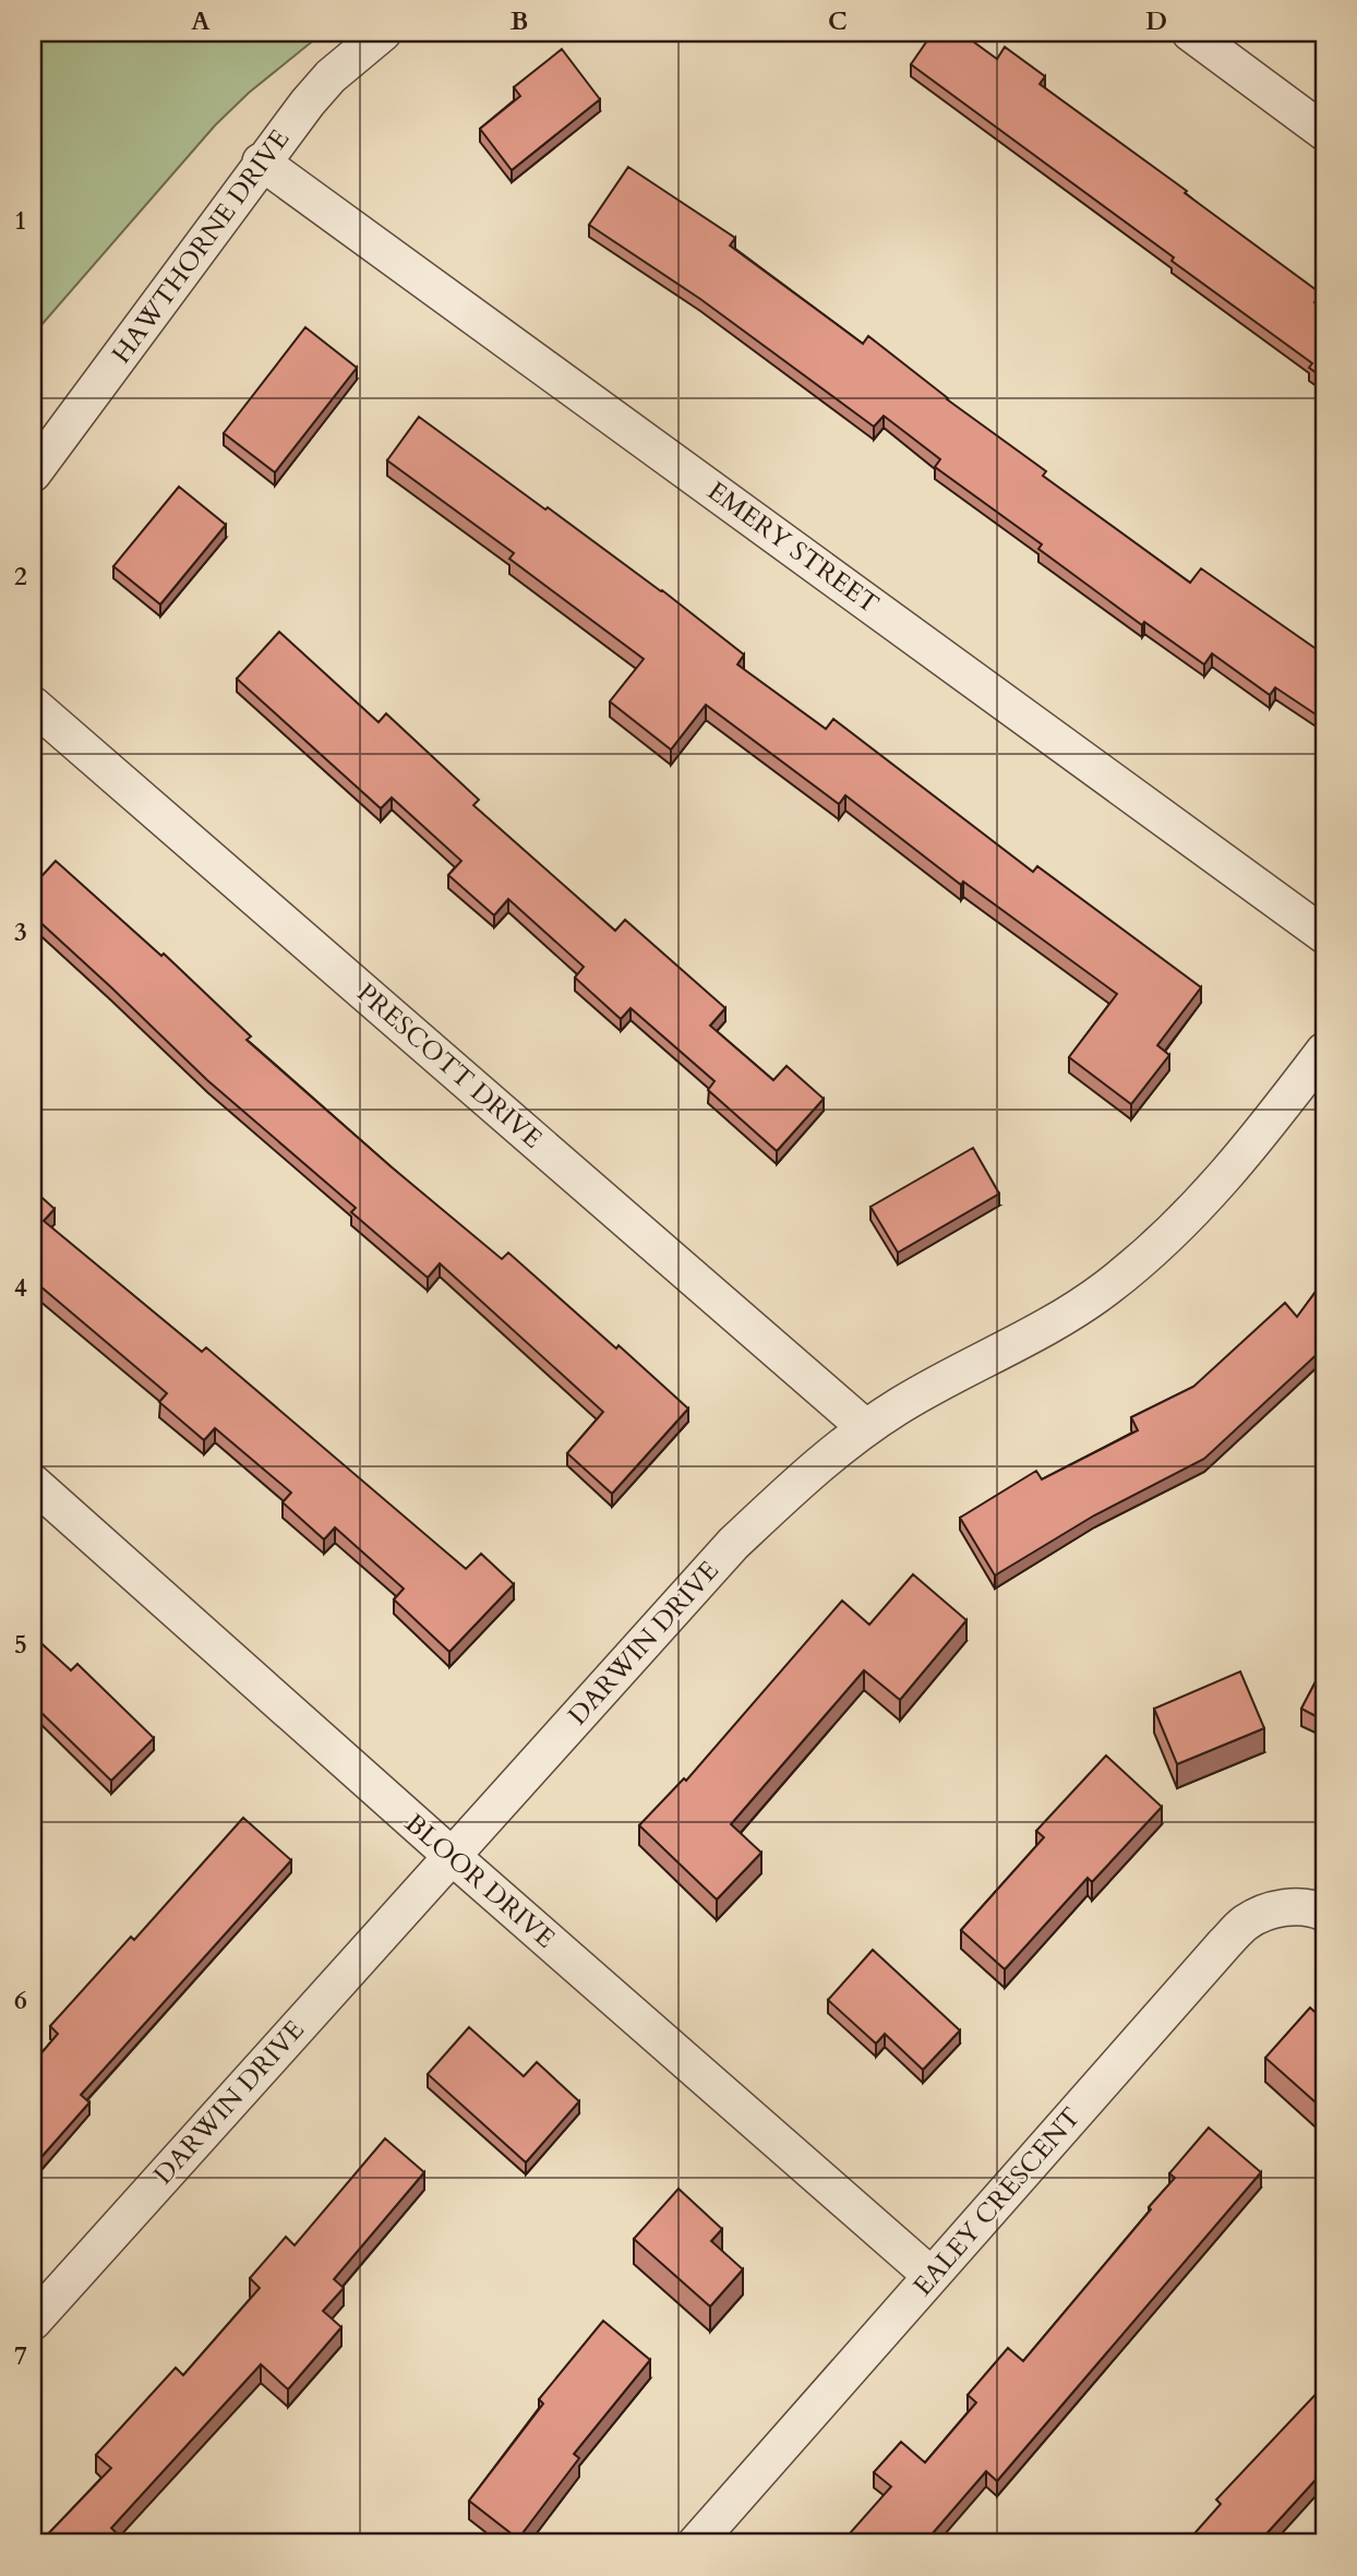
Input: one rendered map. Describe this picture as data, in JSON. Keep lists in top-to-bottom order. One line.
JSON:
{"streets":{"street":["HAWTHORNE DRIVE","EMERY STREET","PRESCOTT DRIVE","DARWIN DRIVE","BLOOR DRIVE","EALEY CRESCENT"]},"crossings":[["HAWTHORNE DRIVE","EMERY STREET"],["PRESCOTT DRIVE","DARWIN DRIVE"],["DARWIN DRIVE","BLOOR DRIVE"],["BLOOR DRIVE","EALEY CRESCENT"]],"grid":{"columns":["A","B","C","D"],"rows":["1","2","3","4","5","6","7"]}}
